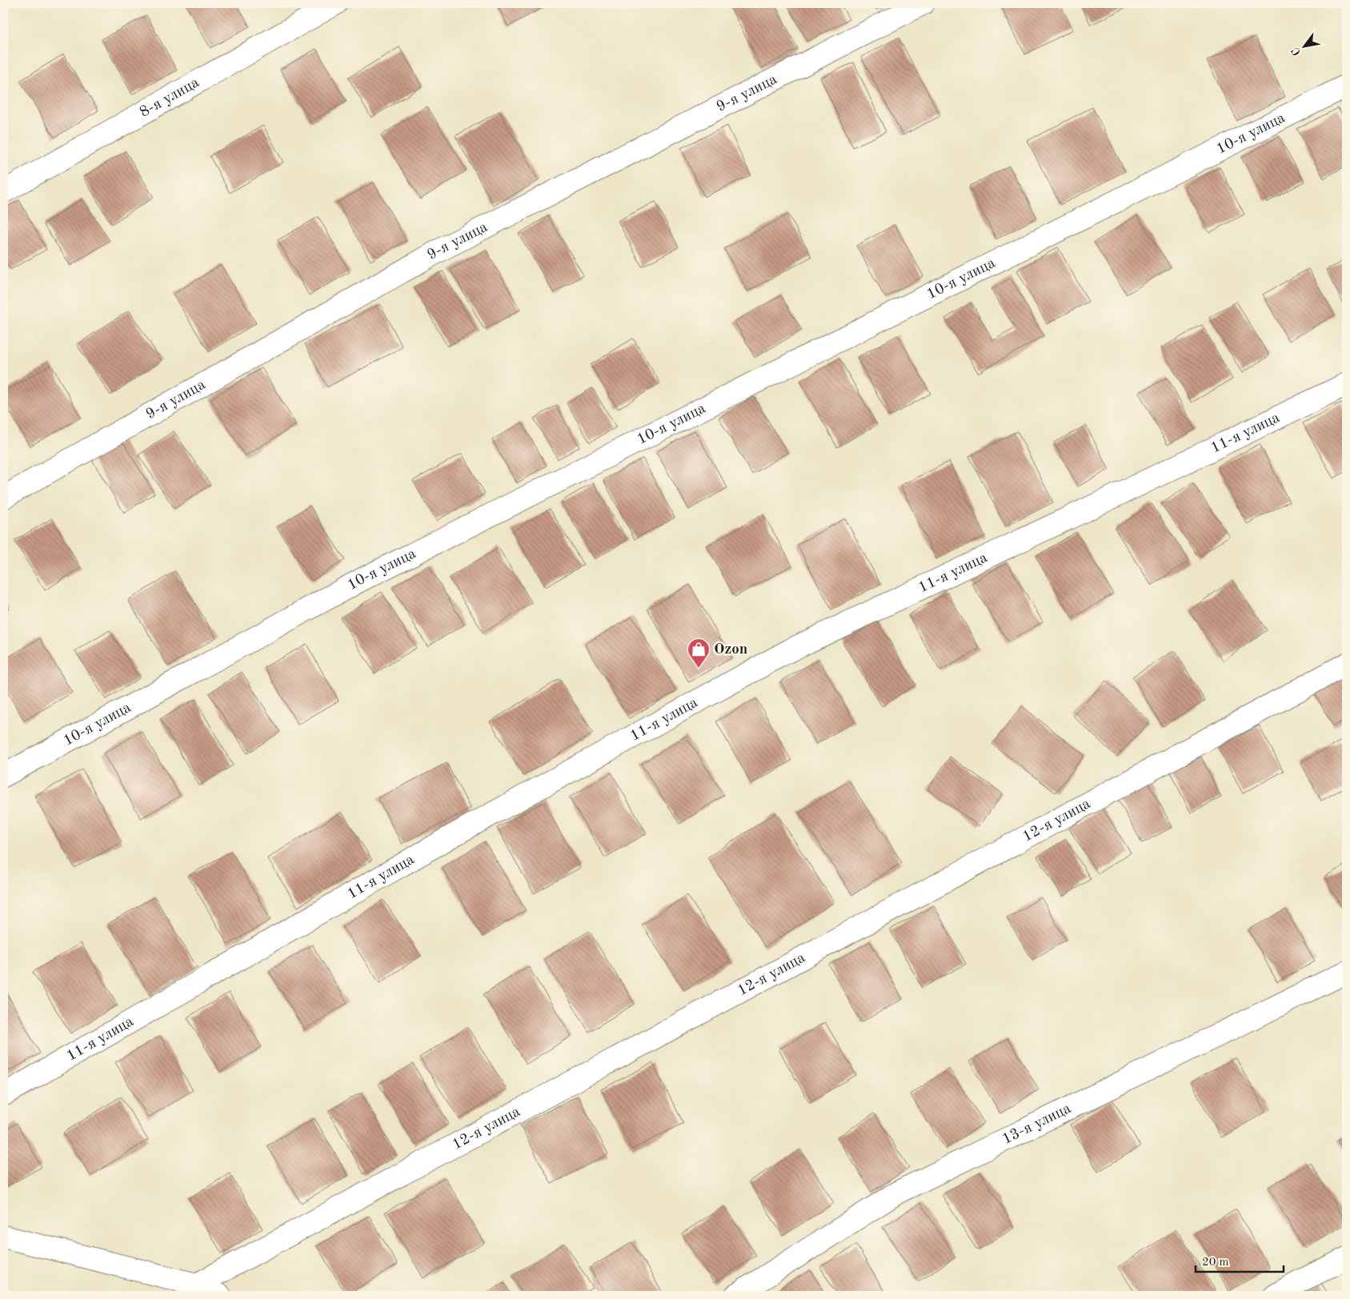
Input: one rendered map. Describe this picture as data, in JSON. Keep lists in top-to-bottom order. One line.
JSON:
{"streets":{"street":["9-я улица","8-я улица","10-я улица","11-я улица","12-я улица","13-я улица"]},"places":{"shop":["Ozon"]},"scale_bar":"20 m","north":"bottom left"}
